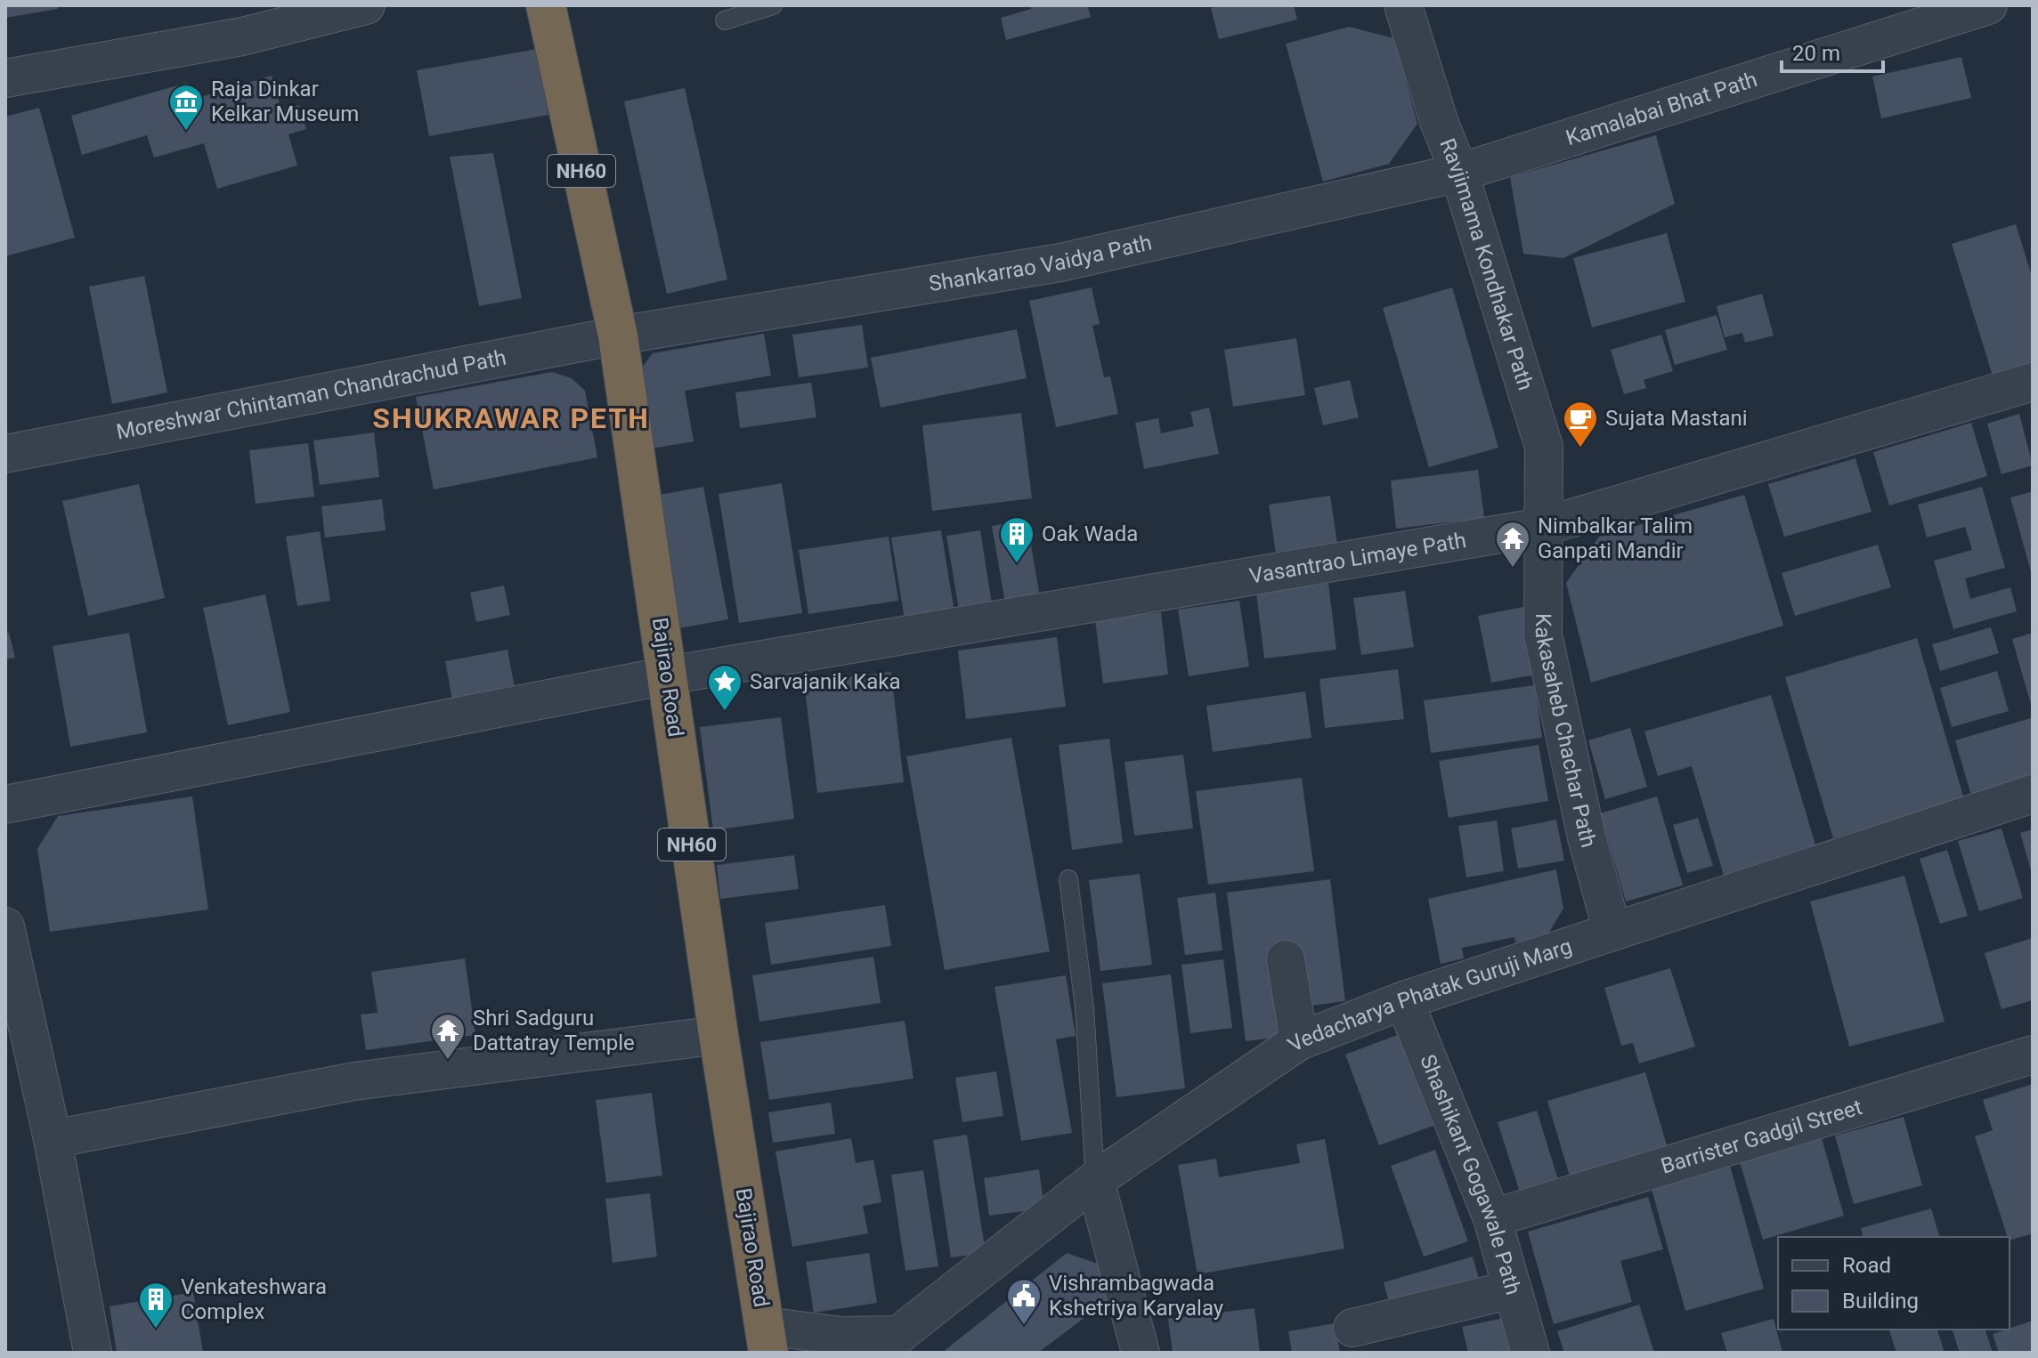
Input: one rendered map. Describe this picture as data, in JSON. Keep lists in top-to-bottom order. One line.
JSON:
{"streets":{"highway":["NH60","Bajirao Road"],"street":["Kamalabai Bhat Path","Shankarrao Vaidya Path","Ravjimama Kondhakar Path","Moreshwar Chintaman Chandrachud Path","Vasantrao Limaye Path","Kakasaheb Chachar Path","Vedacharya Phatak Guruji Marg","Barrister Gadgil Street","Shashikant Gogawale Path"]},"crossings":[["Kamalabai Bhat Path","Shankarrao Vaidya Path"],["Kamalabai Bhat Path","Ravjimama Kondhakar Path"],["Shankarrao Vaidya Path","Ravjimama Kondhakar Path"],["Shankarrao Vaidya Path","Moreshwar Chintaman Chandrachud Path"],["Shankarrao Vaidya Path","Bajirao Road"],["Ravjimama Kondhakar Path","Vasantrao Limaye Path"],["Ravjimama Kondhakar Path","Kakasaheb Chachar Path"],["Moreshwar Chintaman Chandrachud Path","Bajirao Road"],["Vasantrao Limaye Path","Bajirao Road"],["Vasantrao Limaye Path","Kakasaheb Chachar Path"],["Bajirao Road","Vedacharya Phatak Guruji Marg"],["Kakasaheb Chachar Path","Vedacharya Phatak Guruji Marg"],["Vedacharya Phatak Guruji Marg","Shashikant Gogawale Path"],["Barrister Gadgil Street","Shashikant Gogawale Path"]],"districts":["SHUKRAWAR PETH"],"places":{"museum":["Raja Dinkar Kelkar Museum"],"cafe":["Sujata Mastani"],"building":["Oak Wada","Venkateshwara Complex"],"temple":["Nimbalkar Talim Ganpati Mandir","Shri Sadguru Dattatray Temple"],"place":["Sarvajanik Kaka"],"public building":["Vishrambagwada Kshetriya Karyalay"]},"legend":["Road","Building"],"scale_bar":"20 m"}
